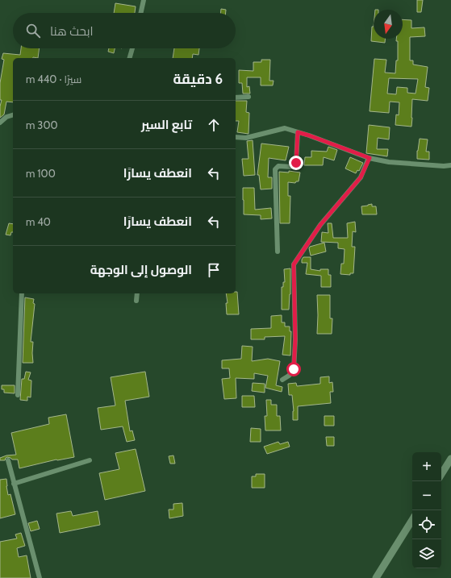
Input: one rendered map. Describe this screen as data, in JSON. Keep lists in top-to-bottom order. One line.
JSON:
{"north":"bottom","page":{"search":"ابحث هنا","heading":["6 دقيقة","سيرًا · 440 m"],"list":[["تابع السير","300 m"],["انعطف يسارًا","100 m"],["انعطف يسارًا","40 m"],"الوصول إلى الوجهة"],"map_buttons":["+","−"]}}
